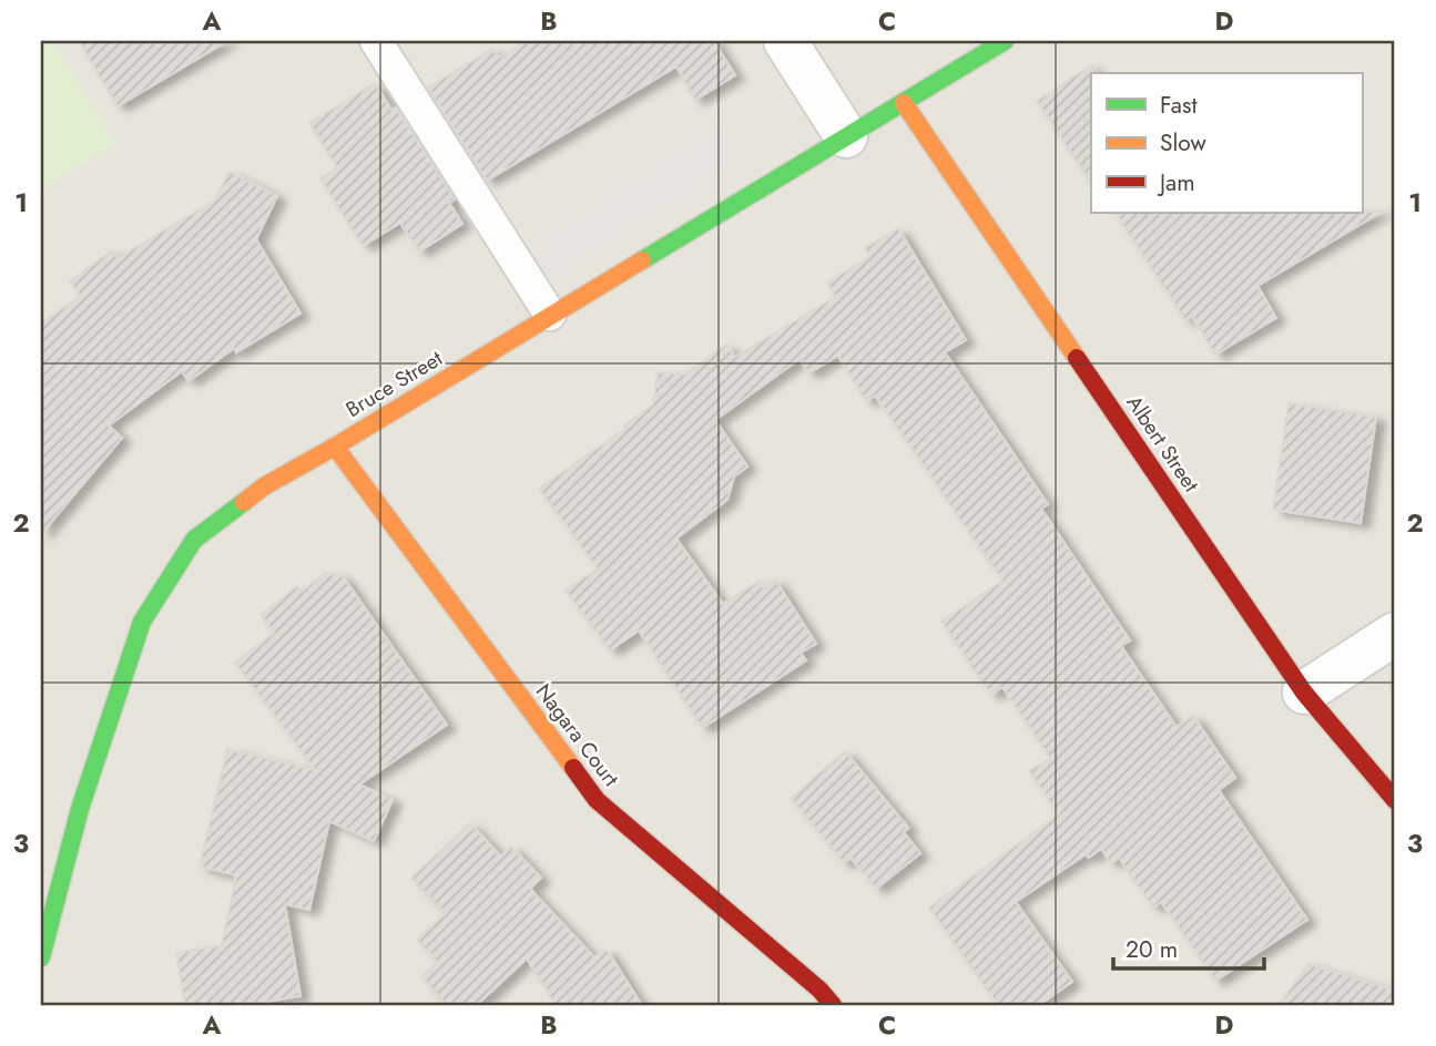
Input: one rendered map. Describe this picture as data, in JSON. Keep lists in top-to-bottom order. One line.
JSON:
{"streets":{"street":["Bruce Street","Albert Street","Nagara Court"]},"crossings":[["Bruce Street","Albert Street"],["Bruce Street","Nagara Court"]],"legend":["Fast","Slow","Jam"],"scale_bar":"20 m","grid":{"columns":["A","B","C","D"],"rows":["1","2","3"]}}
